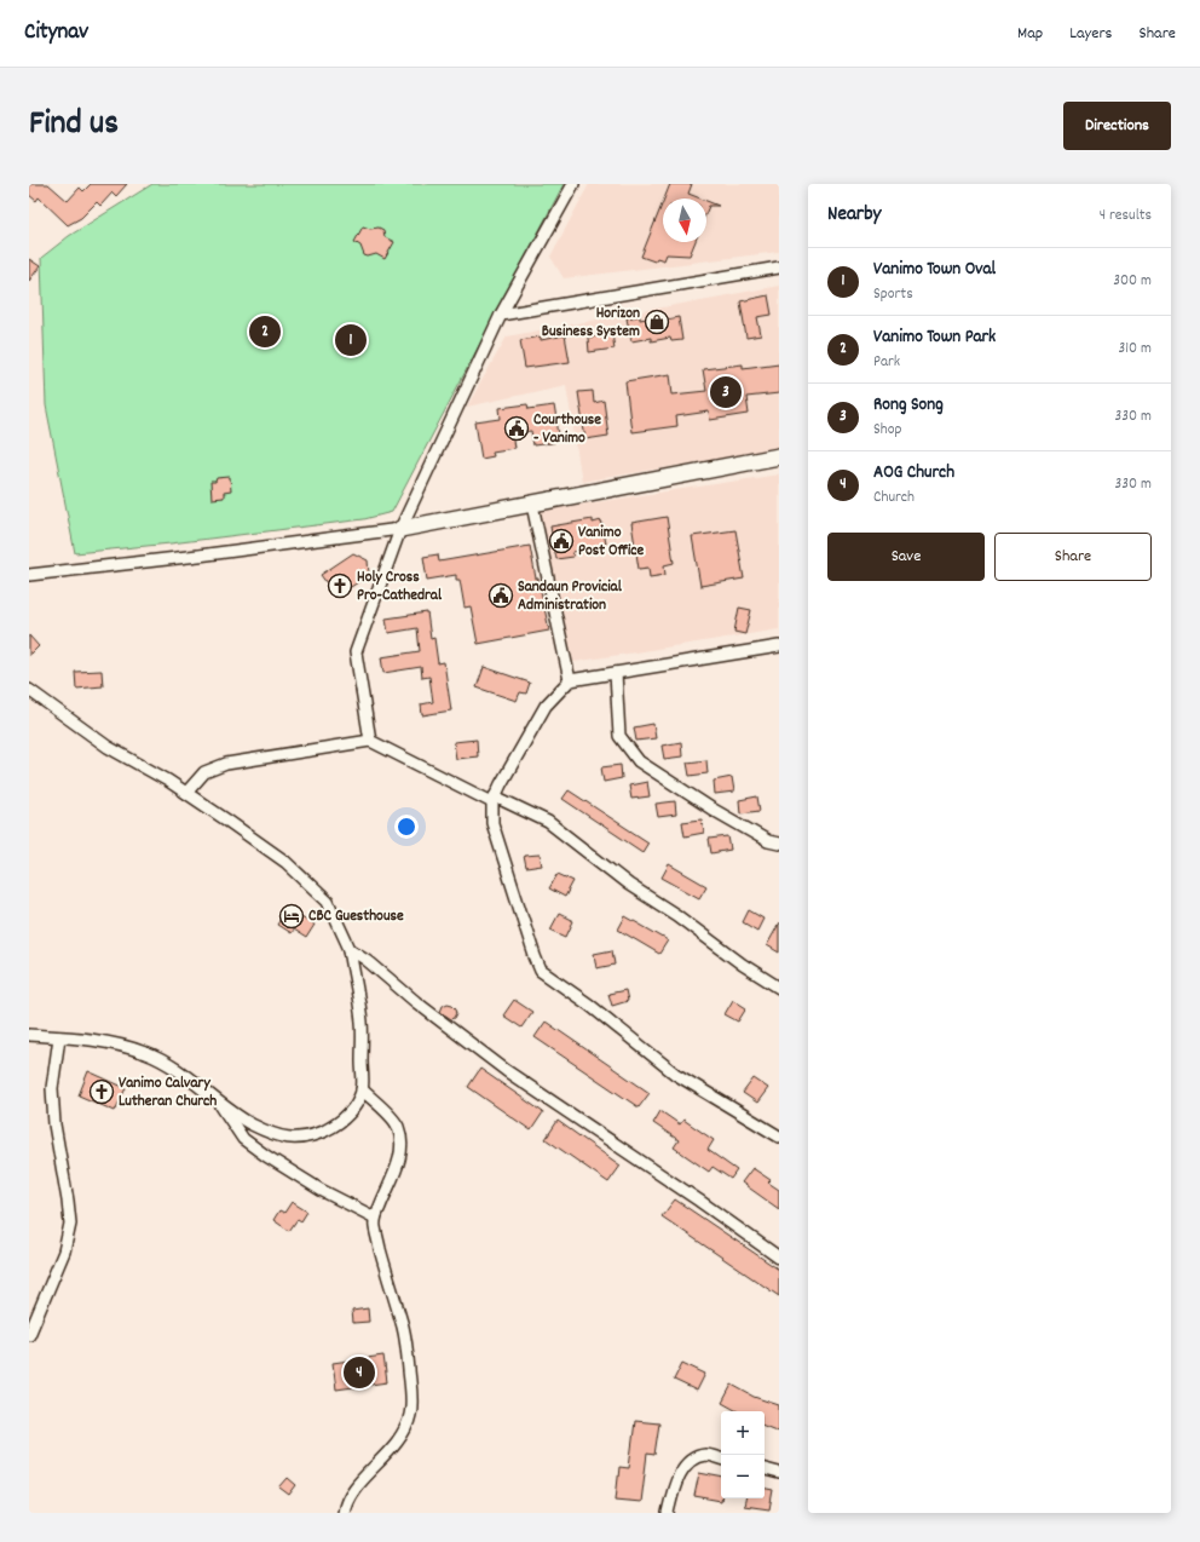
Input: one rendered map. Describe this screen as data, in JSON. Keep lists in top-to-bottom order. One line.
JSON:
{"places":{"shop":["Horizon Business System"],"public building":["Courthouse - Vanimo","Vanimo Post Office","Sandaun Provicial Administration"],"church":["Holy Cross Pro-Cathedral","Vanimo Calvary Lutheran Church"],"hotel":["CBC Guesthouse"]},"north":"bottom","page":{"header":"Citynav","nav":["Map","Layers","Share"],"title":"Find us","buttons":["Directions",["Save","Share"]],"heading":["Nearby","4 results"],"list":[{"mark":"1","name":"Vanimo Town Oval","note":"Sports","value":"300 m"},{"mark":"2","name":"Vanimo Town Park","note":"Park","value":"310 m"},{"mark":"3","name":"Rong Song","note":"Shop","value":"330 m"},{"mark":"4","name":"AOG Church","note":"Church","value":"330 m"}],"pins":["2","1","3","4"],"map_buttons":["+","−"]}}
